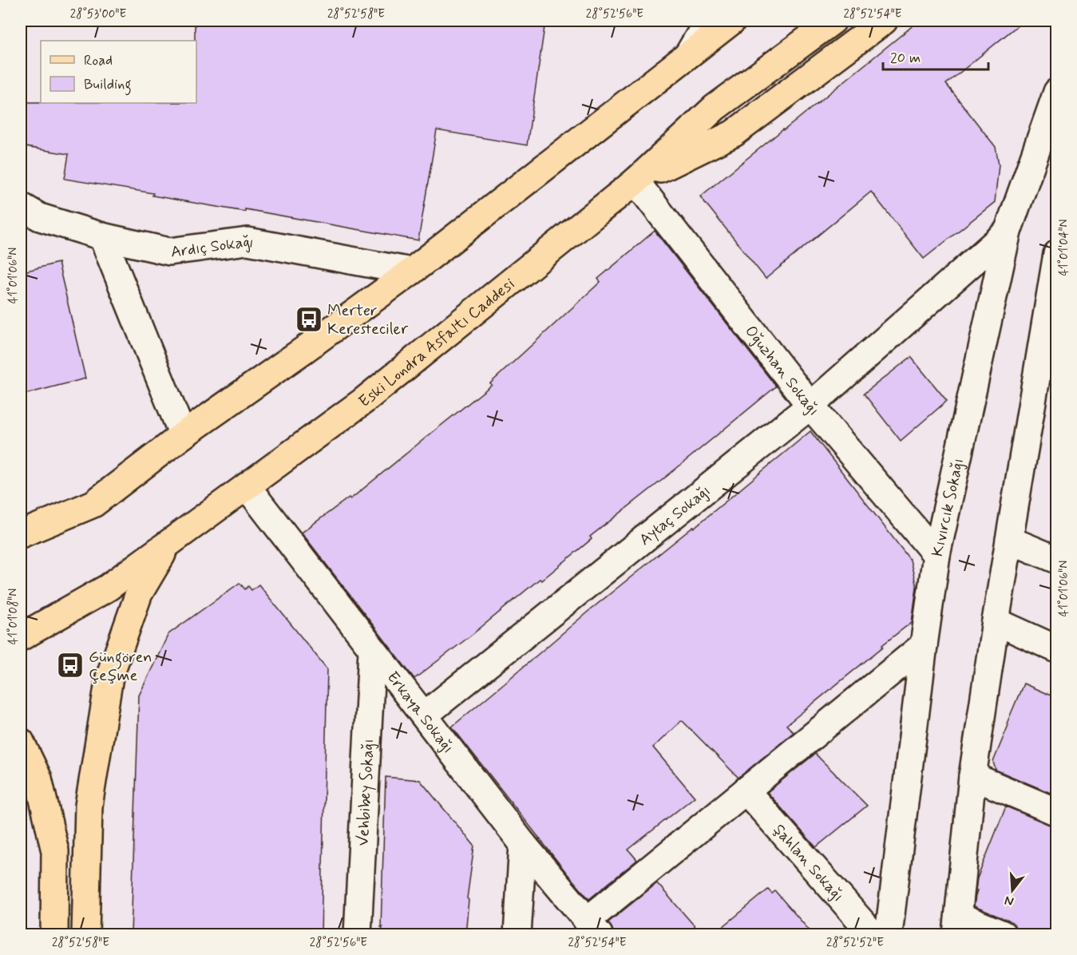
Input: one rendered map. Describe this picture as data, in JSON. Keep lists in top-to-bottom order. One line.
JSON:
{"streets":{"main road":["Eski Londra Asfaltı Caddesi"],"street":["Ardıç Sokağı","Oğuzhan Sokağı","Kıvırcık Sokağı","Aytaç Sokağı","Erkaya Sokağı","Vehbibey Sokağı","Şahlan Sokağı"]},"crossings":[["Eski Londra Asfaltı Caddesi","Oğuzhan Sokağı"],["Eski Londra Asfaltı Caddesi","Erkaya Sokağı"],["Oğuzhan Sokağı","Kıvırcık Sokağı"],["Oğuzhan Sokağı","Aytaç Sokağı"],["Kıvırcık Sokağı","Aytaç Sokağı"],["Aytaç Sokağı","Erkaya Sokağı"],["Erkaya Sokağı","Vehbibey Sokağı"]],"places":{"bus stop":["Merter Keresteciler","Güngören Çeşme"]},"legend":["Road","Building"],"scale_bar":"20 m","north":"bottom","coordinates":["28°53'00\"E","28°52'58\"E","28°52'56\"E","28°52'54\"E","41°01'04\"N","41°01'06\"N","41°01'08\"N","28°52'52\"E"]}
